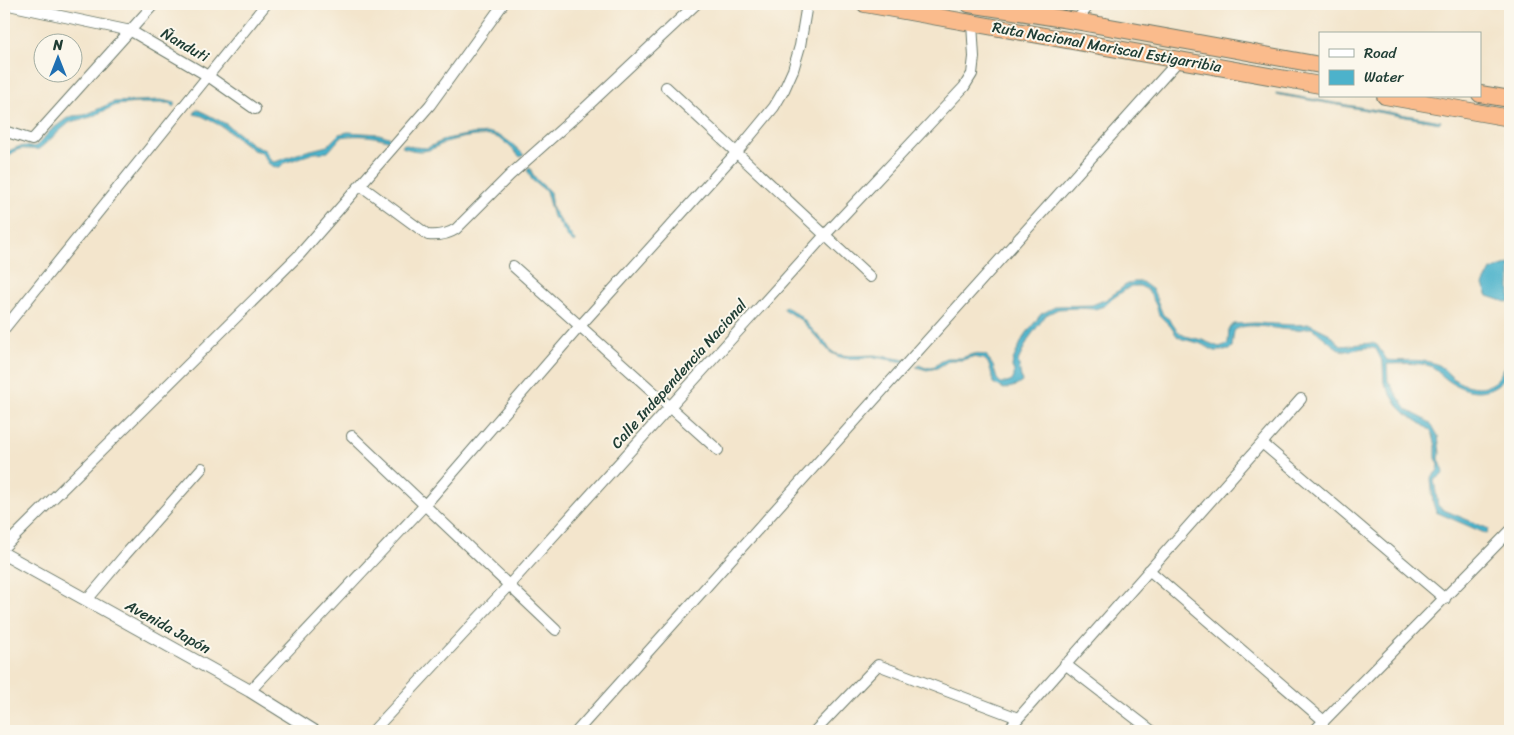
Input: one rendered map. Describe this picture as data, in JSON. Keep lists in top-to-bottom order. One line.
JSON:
{"streets":{"highway":["Ruta Nacional Mariscal Estigarribia"],"street":["Ñanduti","Calle Independencia Nacional","Avenida Japón"]},"crossings":[["Ruta Nacional Mariscal Estigarribia","Calle Independencia Nacional"]],"legend":["Road","Water"],"north":"top"}
